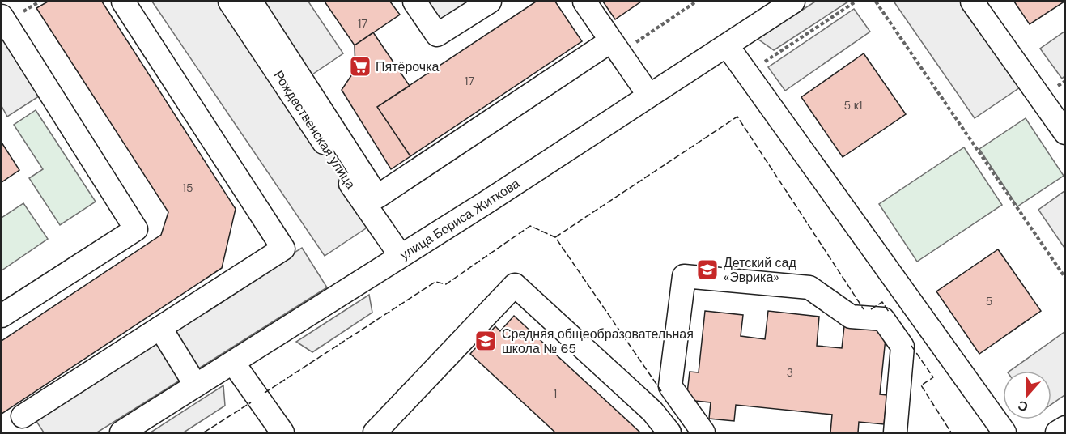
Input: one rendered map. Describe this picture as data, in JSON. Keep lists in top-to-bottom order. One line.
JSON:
{"streets":{"street":["Рождественская улица","улица Бориса Житкова"]},"crossings":[["Рождественская улица","улица Бориса Житкова"]],"places":{"supermarket":["Пятёрочка"],"school or university":["Детский сад «Эврика»","Средняя общеобразовательная школа № 65"]},"house_numbers":["17","17","5 к1","15","5","3","1"],"north":"bottom"}
